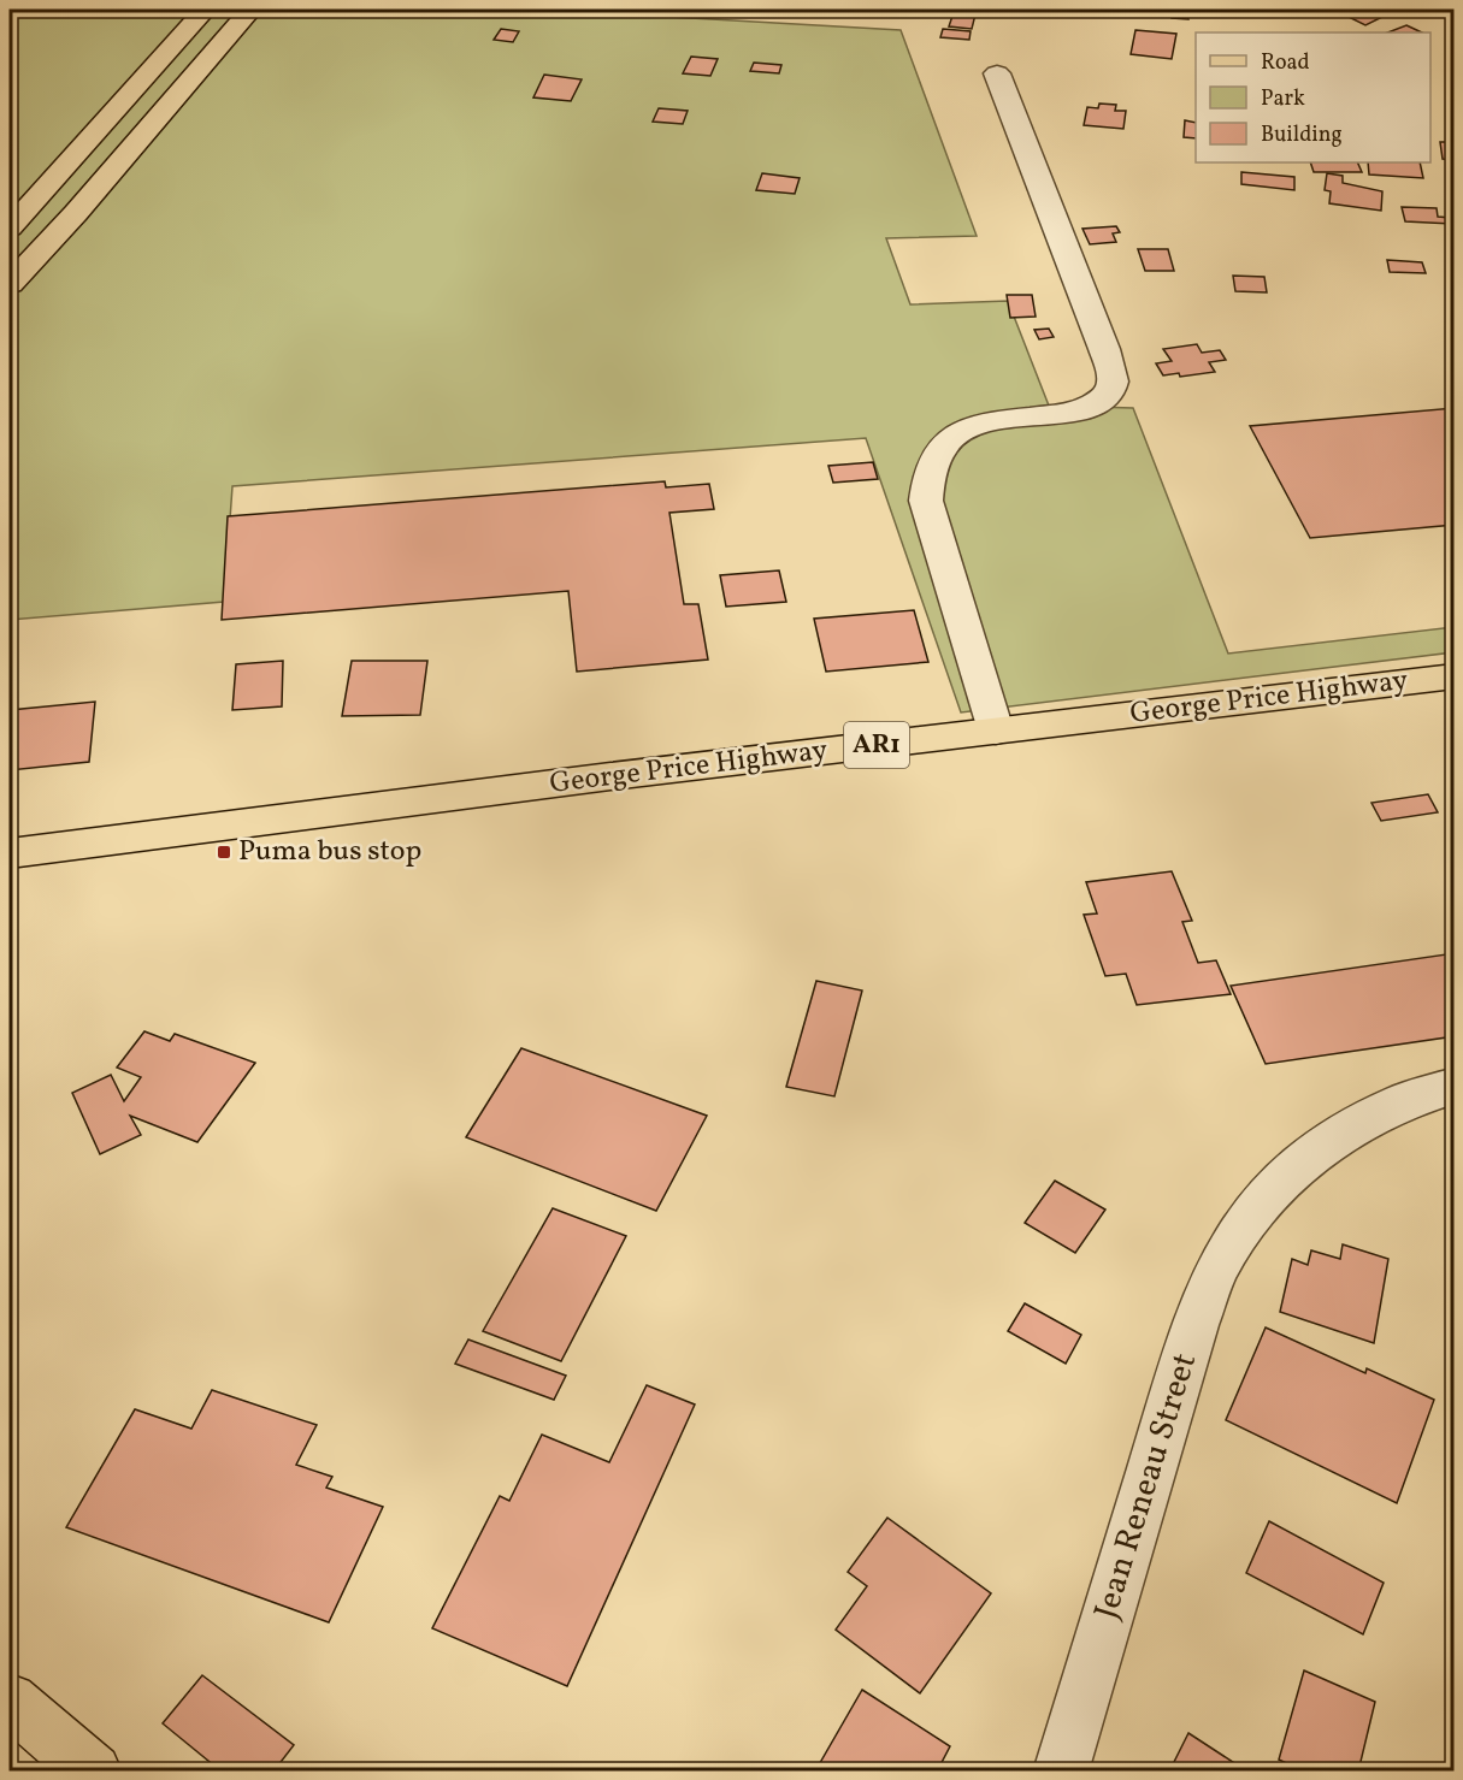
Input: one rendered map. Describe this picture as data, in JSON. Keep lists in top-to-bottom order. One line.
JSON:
{"streets":{"main road":["George Price Highway","AR1"],"street":["Jean Reneau Street"]},"places":{"transit":["Puma bus stop"]},"legend":["Road","Park","Building"]}
